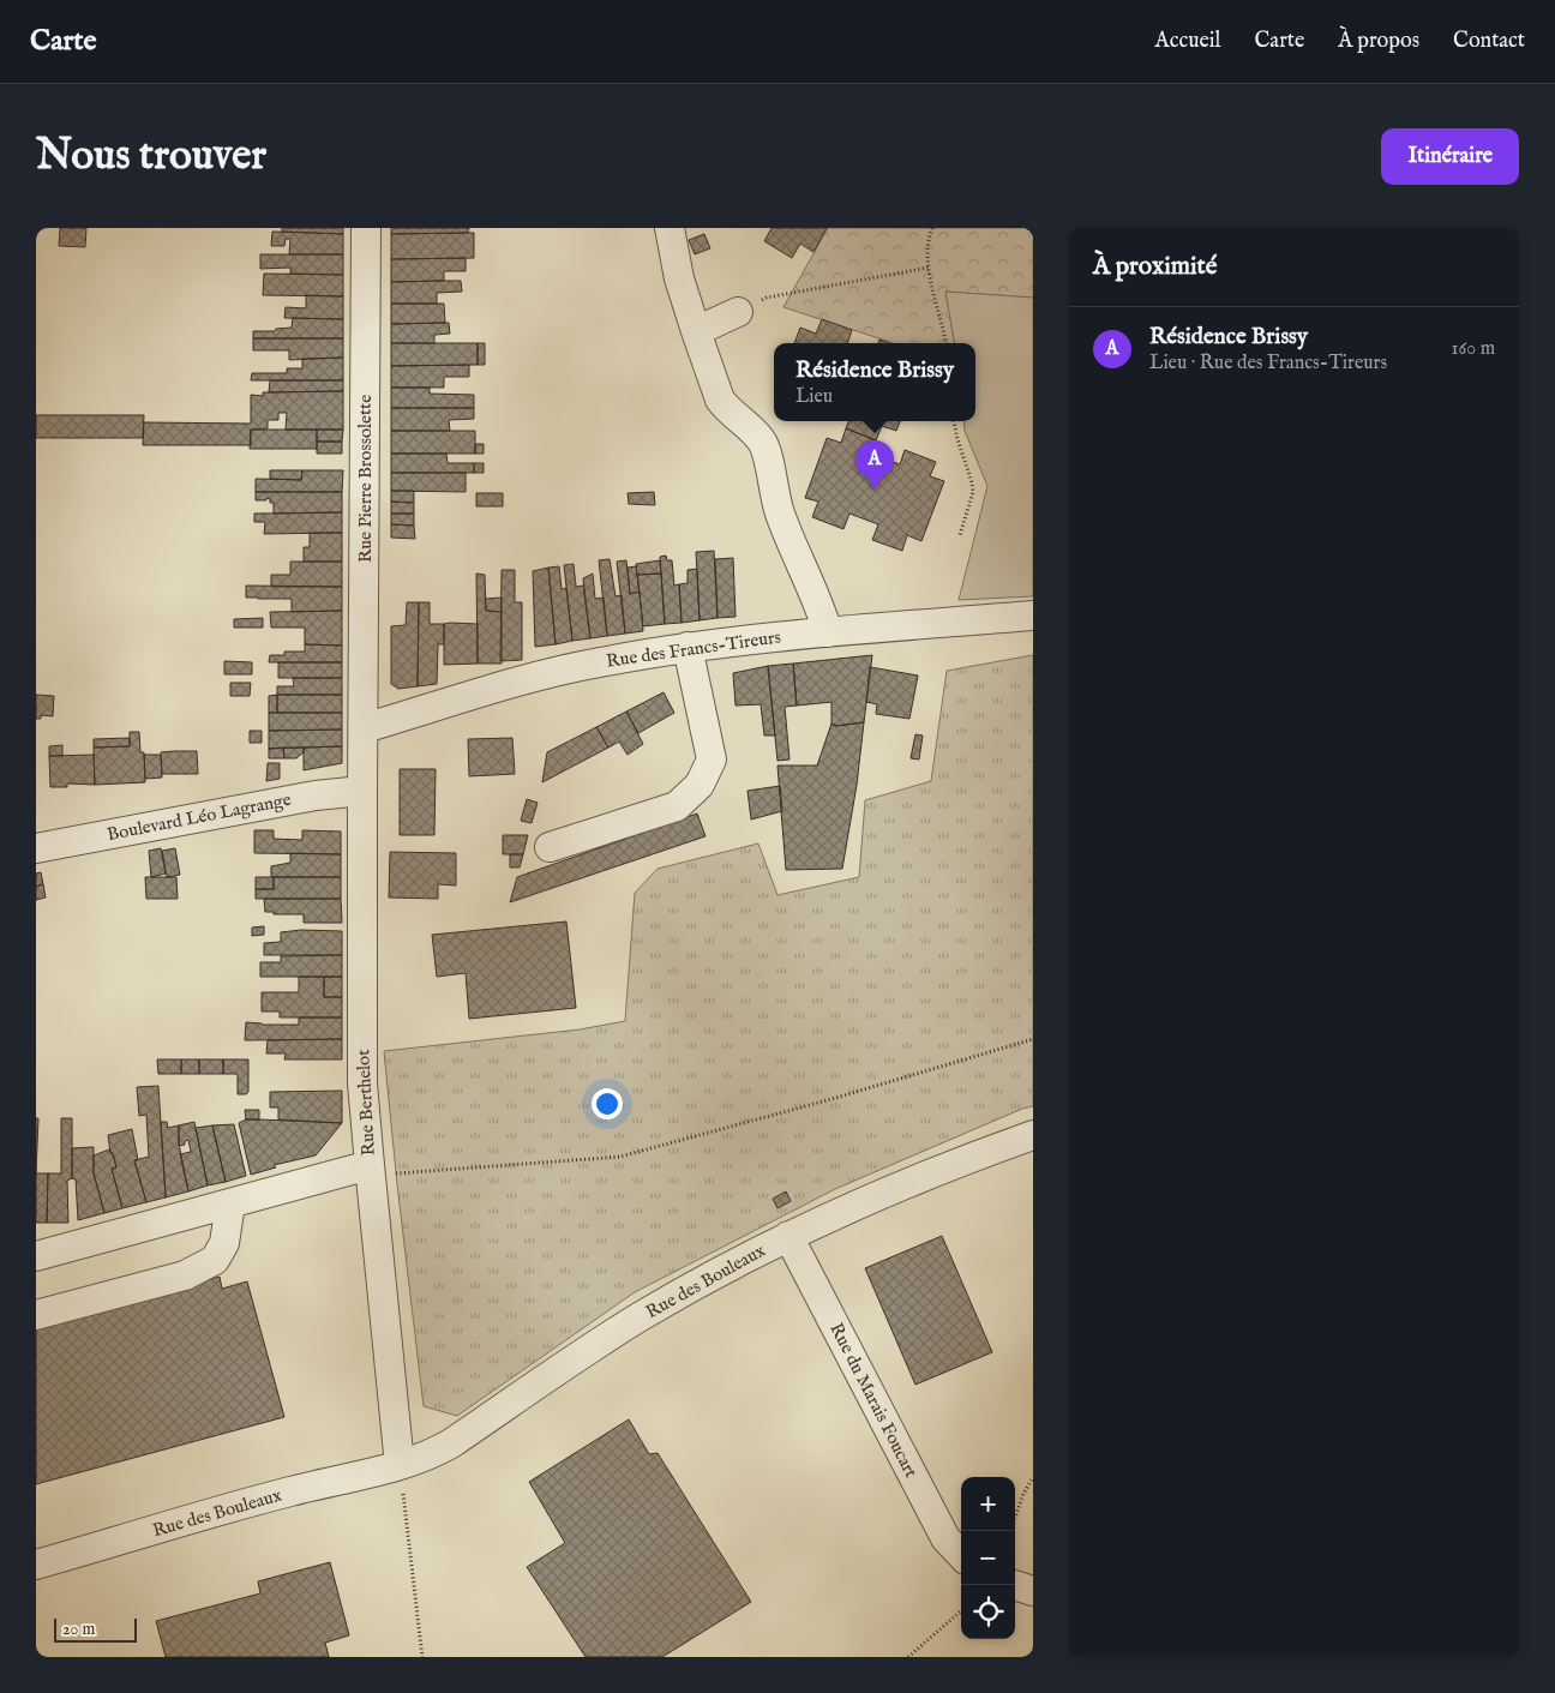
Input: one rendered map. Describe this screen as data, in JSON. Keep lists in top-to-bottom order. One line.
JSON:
{"streets":{"street":["Rue Pierre Brossolette","Rue des Francs-Tireurs","Boulevard Léo Lagrange","Rue Berthelot","Rue des Bouleaux","Rue du Marais Foucart"]},"crossings":[["Rue Pierre Brossolette","Rue des Francs-Tireurs"],["Rue Pierre Brossolette","Rue Berthelot"],["Rue des Francs-Tireurs","Rue Berthelot"],["Boulevard Léo Lagrange","Rue Berthelot"],["Rue des Bouleaux","Rue du Marais Foucart"]],"scale_bar":"20 m","page":{"header":"Carte","nav":["Accueil","Carte","À propos","Contact"],"buttons":"Itinéraire","title":"Nous trouver","heading":"À proximité","list":[{"mark":"A","name":"Résidence Brissy","note":"Lieu · Rue des Francs-Tireurs","value":"160 m"}],"popup":["Résidence Brissy","Lieu"],"pins":"A","map_buttons":["+","−"],"scale":"20 m"}}
